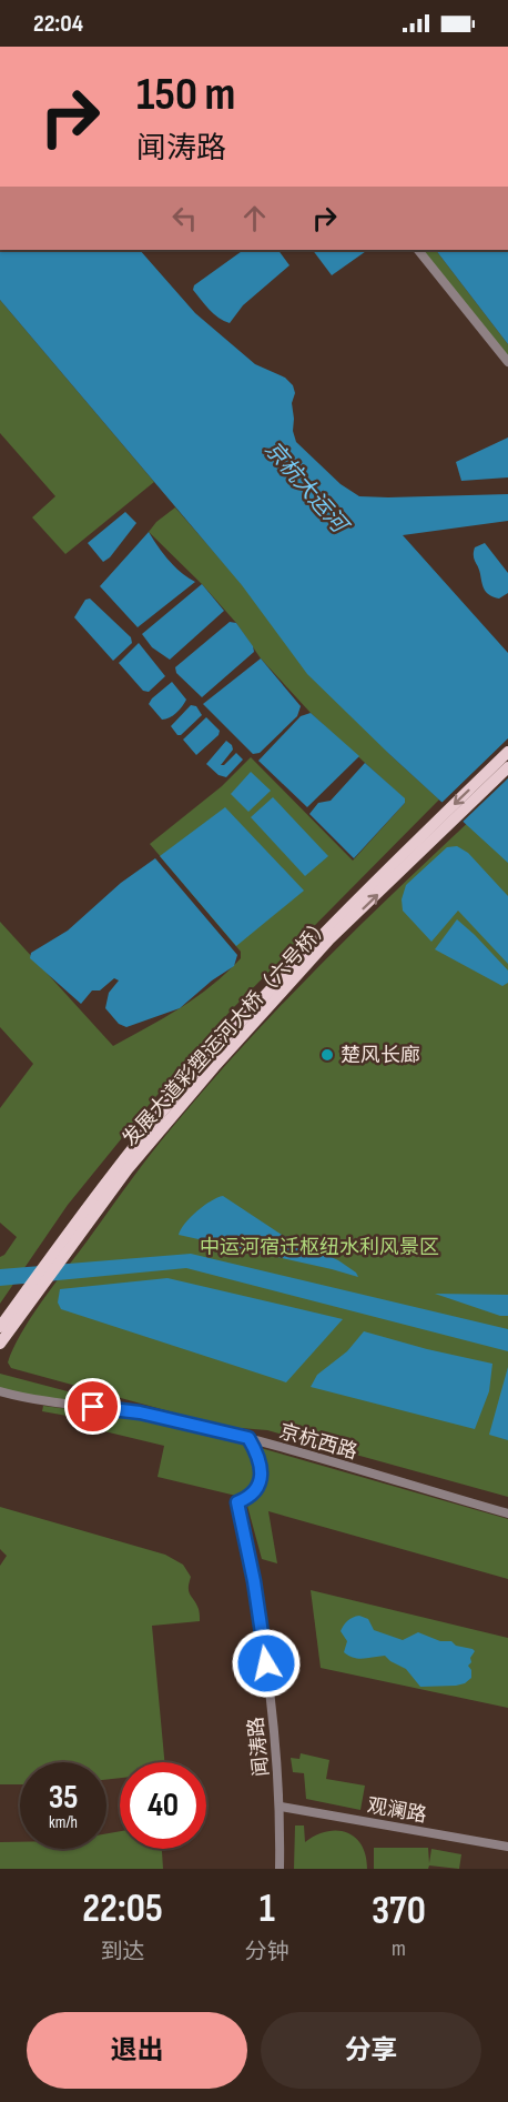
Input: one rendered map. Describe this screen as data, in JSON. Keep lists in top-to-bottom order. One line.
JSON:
{"streets":{"main road":["发展大道彩塑运河大桥（六号桥）"],"street":["京杭西路","闻涛路","观澜路"]},"crossings":[["京杭西路","闻涛路"],["闻涛路","观澜路"]],"water":["京杭大运河"],"parks":["中运河宿迁枢纽水利风景区"],"places":["楚风长廊"],"page":{"status":"22:04","turn":["150 m","闻涛路"],"speed":"35 km/h","limit":"40","eta":["22:05","到达","1","分钟","370","m"],"buttons":["退出","分享"]}}
